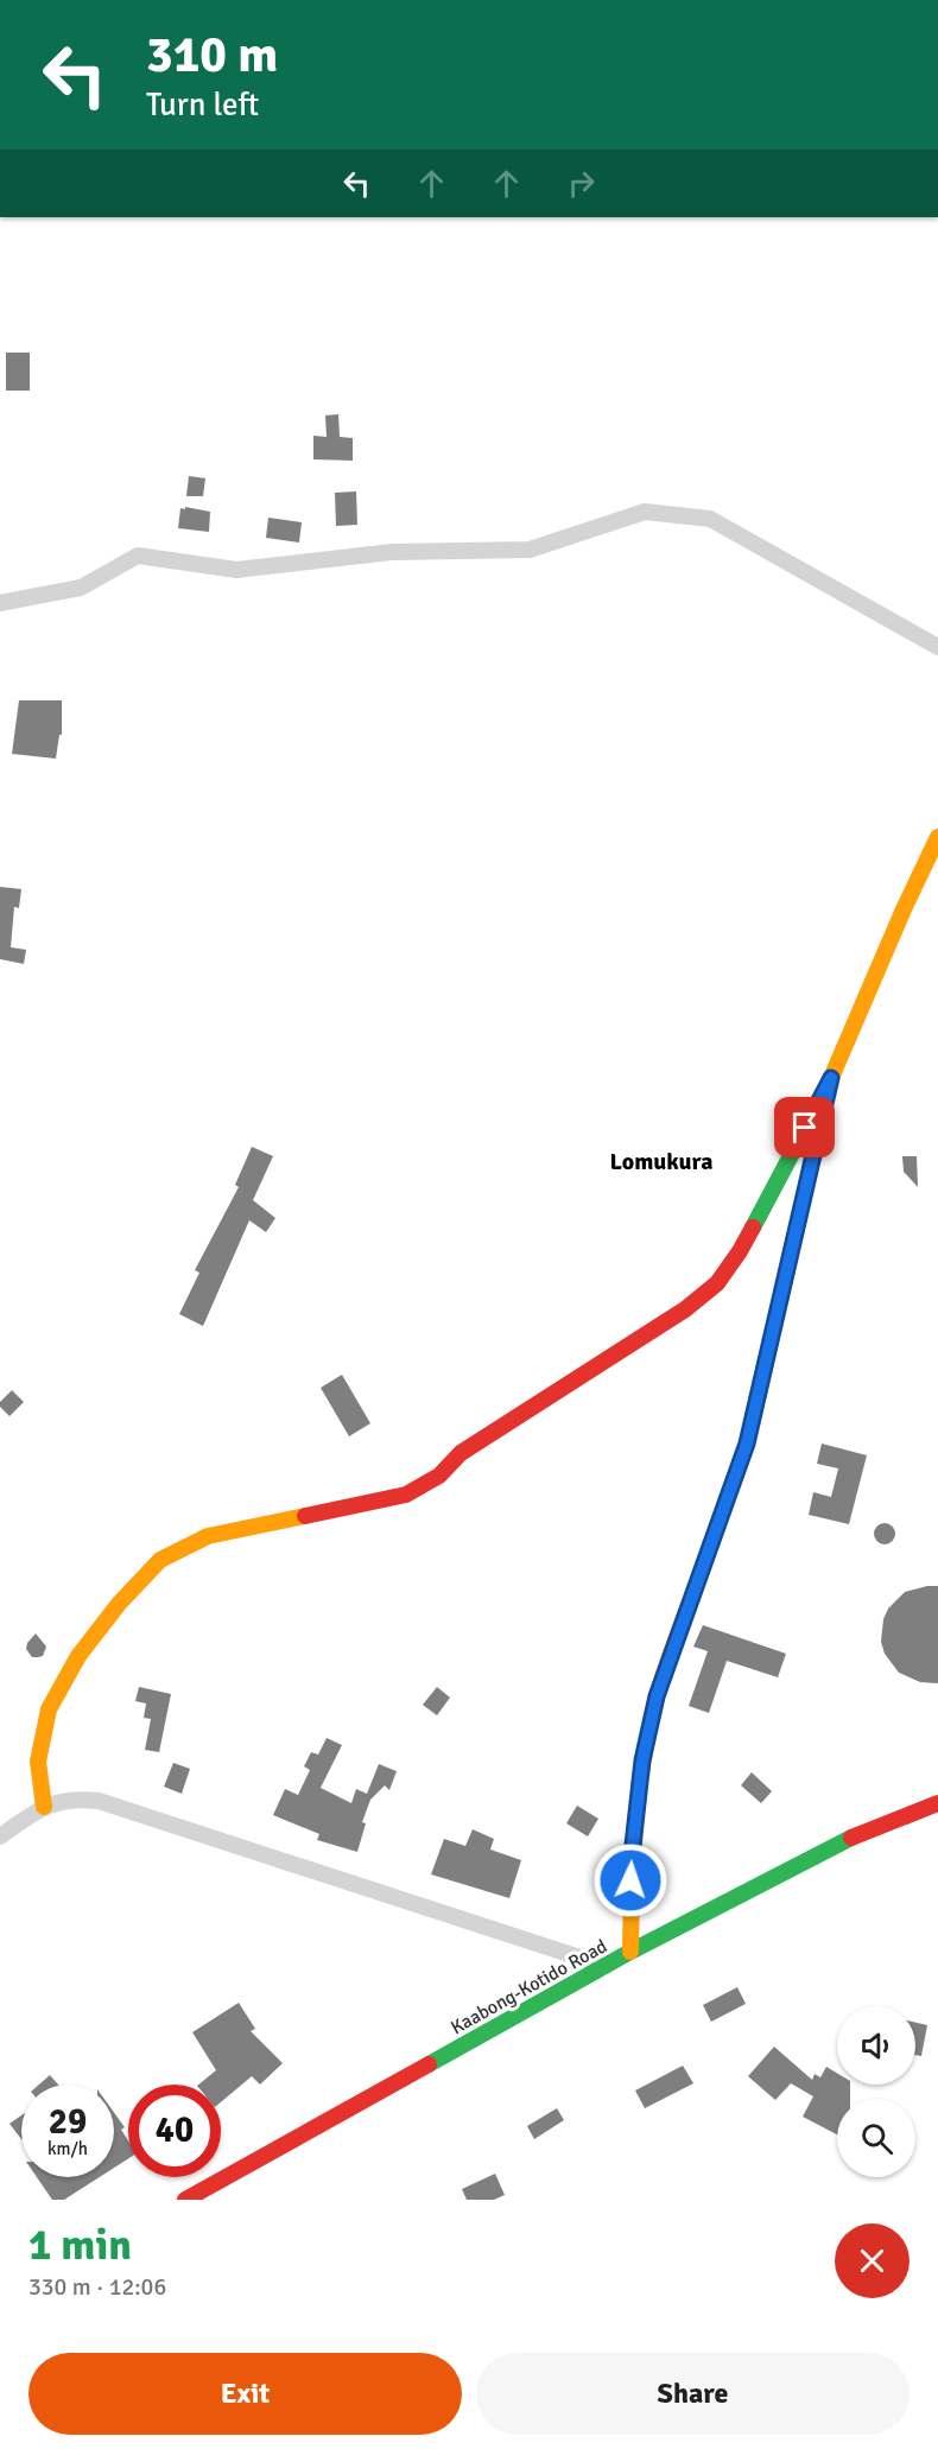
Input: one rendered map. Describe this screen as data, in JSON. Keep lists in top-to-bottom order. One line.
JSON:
{"streets":{"street":["Kaabong-Kotido Road"]},"districts":["Lomukura"],"page":{"turn":["310 m","Turn left"],"speed":"29 km/h","limit":"40","heading":["1 min","330 m · 12:06"],"buttons":["Exit","Share"]}}
